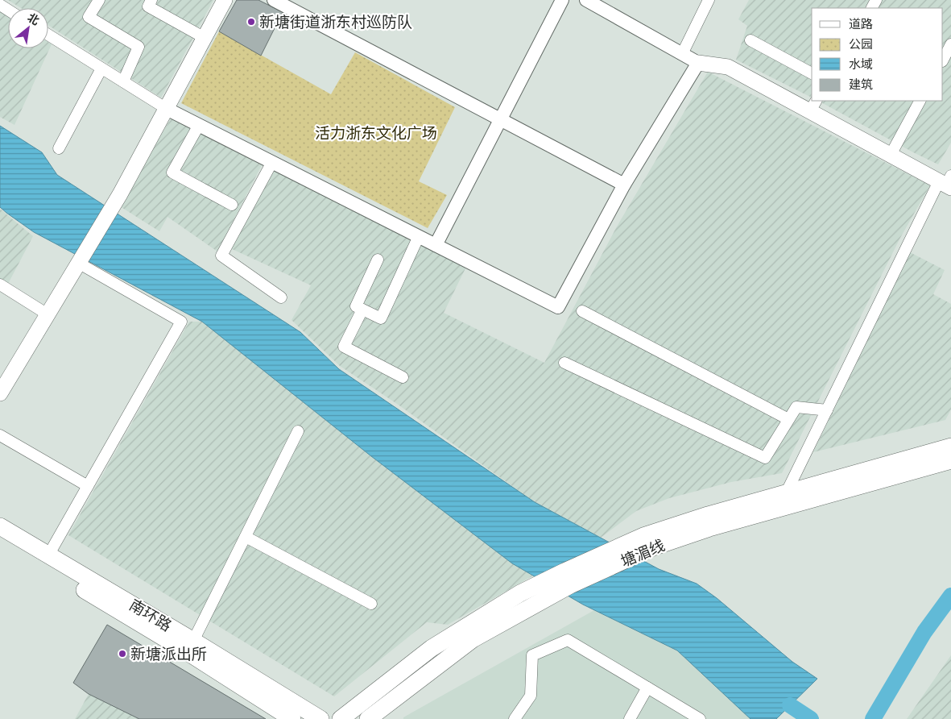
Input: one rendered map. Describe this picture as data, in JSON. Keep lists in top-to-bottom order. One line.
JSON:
{"streets":{"main road":["塘湄线","南环路"]},"parks":["活力浙东文化广场"],"places":["新塘街道浙东村巡防队","新塘派出所"],"legend":["道路","公园","水域","建筑"],"north":"top right"}
